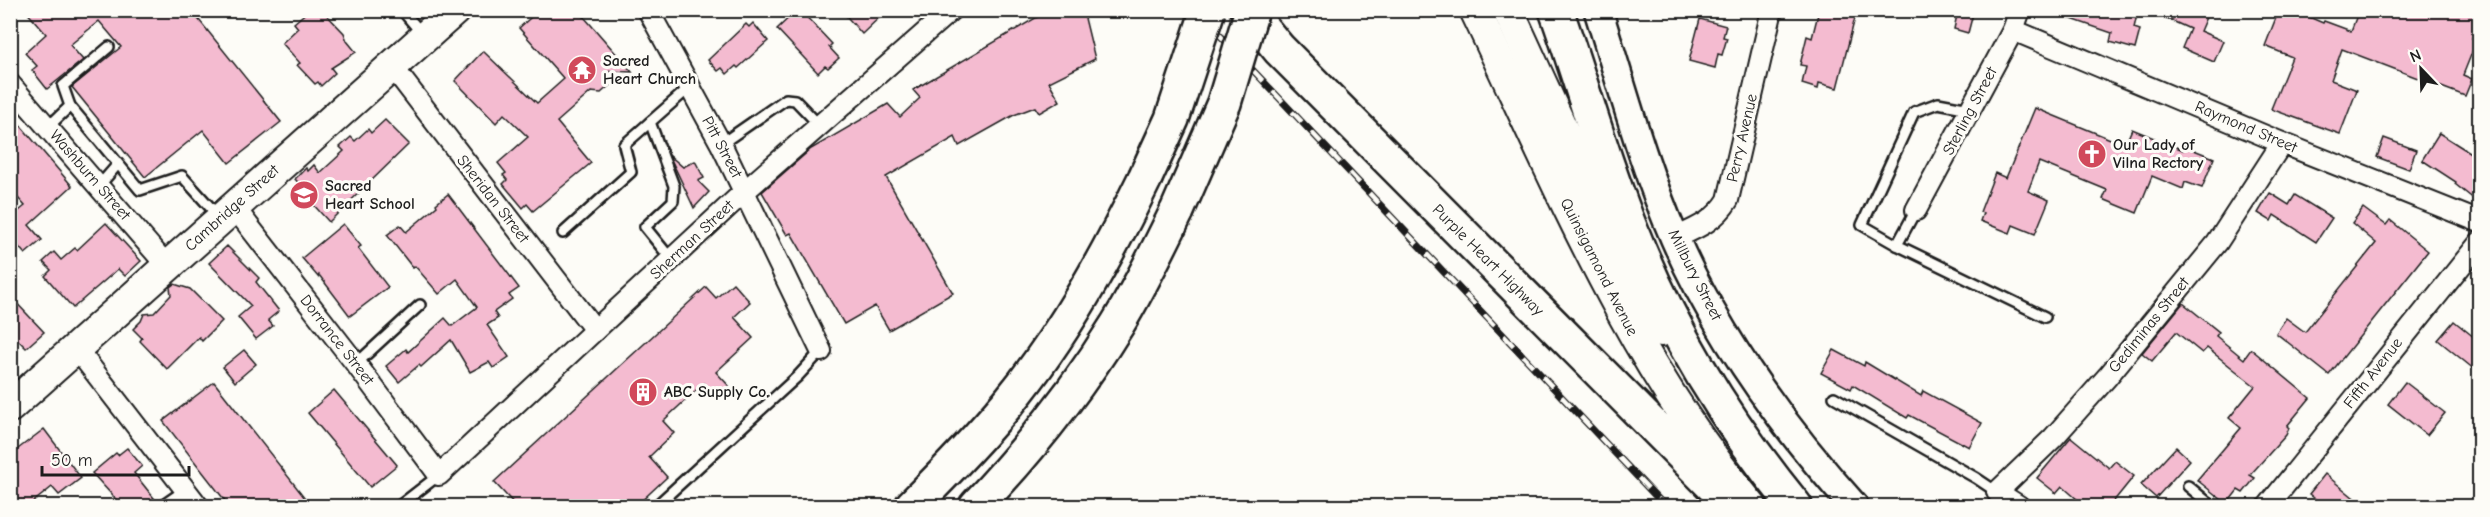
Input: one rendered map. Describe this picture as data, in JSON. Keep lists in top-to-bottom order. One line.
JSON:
{"streets":{"highway":["Purple Heart Highway"],"main road":["Cambridge Street","Quinsigamond Avenue","Millbury Street"],"street":["Sterling Street","Raymond Street","Perry Avenue","Pitt Street","Washburn Street","Sheridan Street","Sherman Street","Gediminas Street","Dorrance Street","Fifth Avenue"]},"crossings":[["Sterling Street","Raymond Street"],["Raymond Street","Gediminas Street"],["Perry Avenue","Millbury Street"],["Pitt Street","Sherman Street"],["Washburn Street","Cambridge Street"],["Sheridan Street","Cambridge Street"],["Sheridan Street","Sherman Street"],["Cambridge Street","Dorrance Street"],["Sherman Street","Dorrance Street"]],"places":{"temple":["Sacred Heart Church"],"church":["Our Lady of Vilna Rectory"],"school or university":["Sacred Heart School"],"building":["ABC Supply Co."]},"scale_bar":"50 m","north":"top left"}
